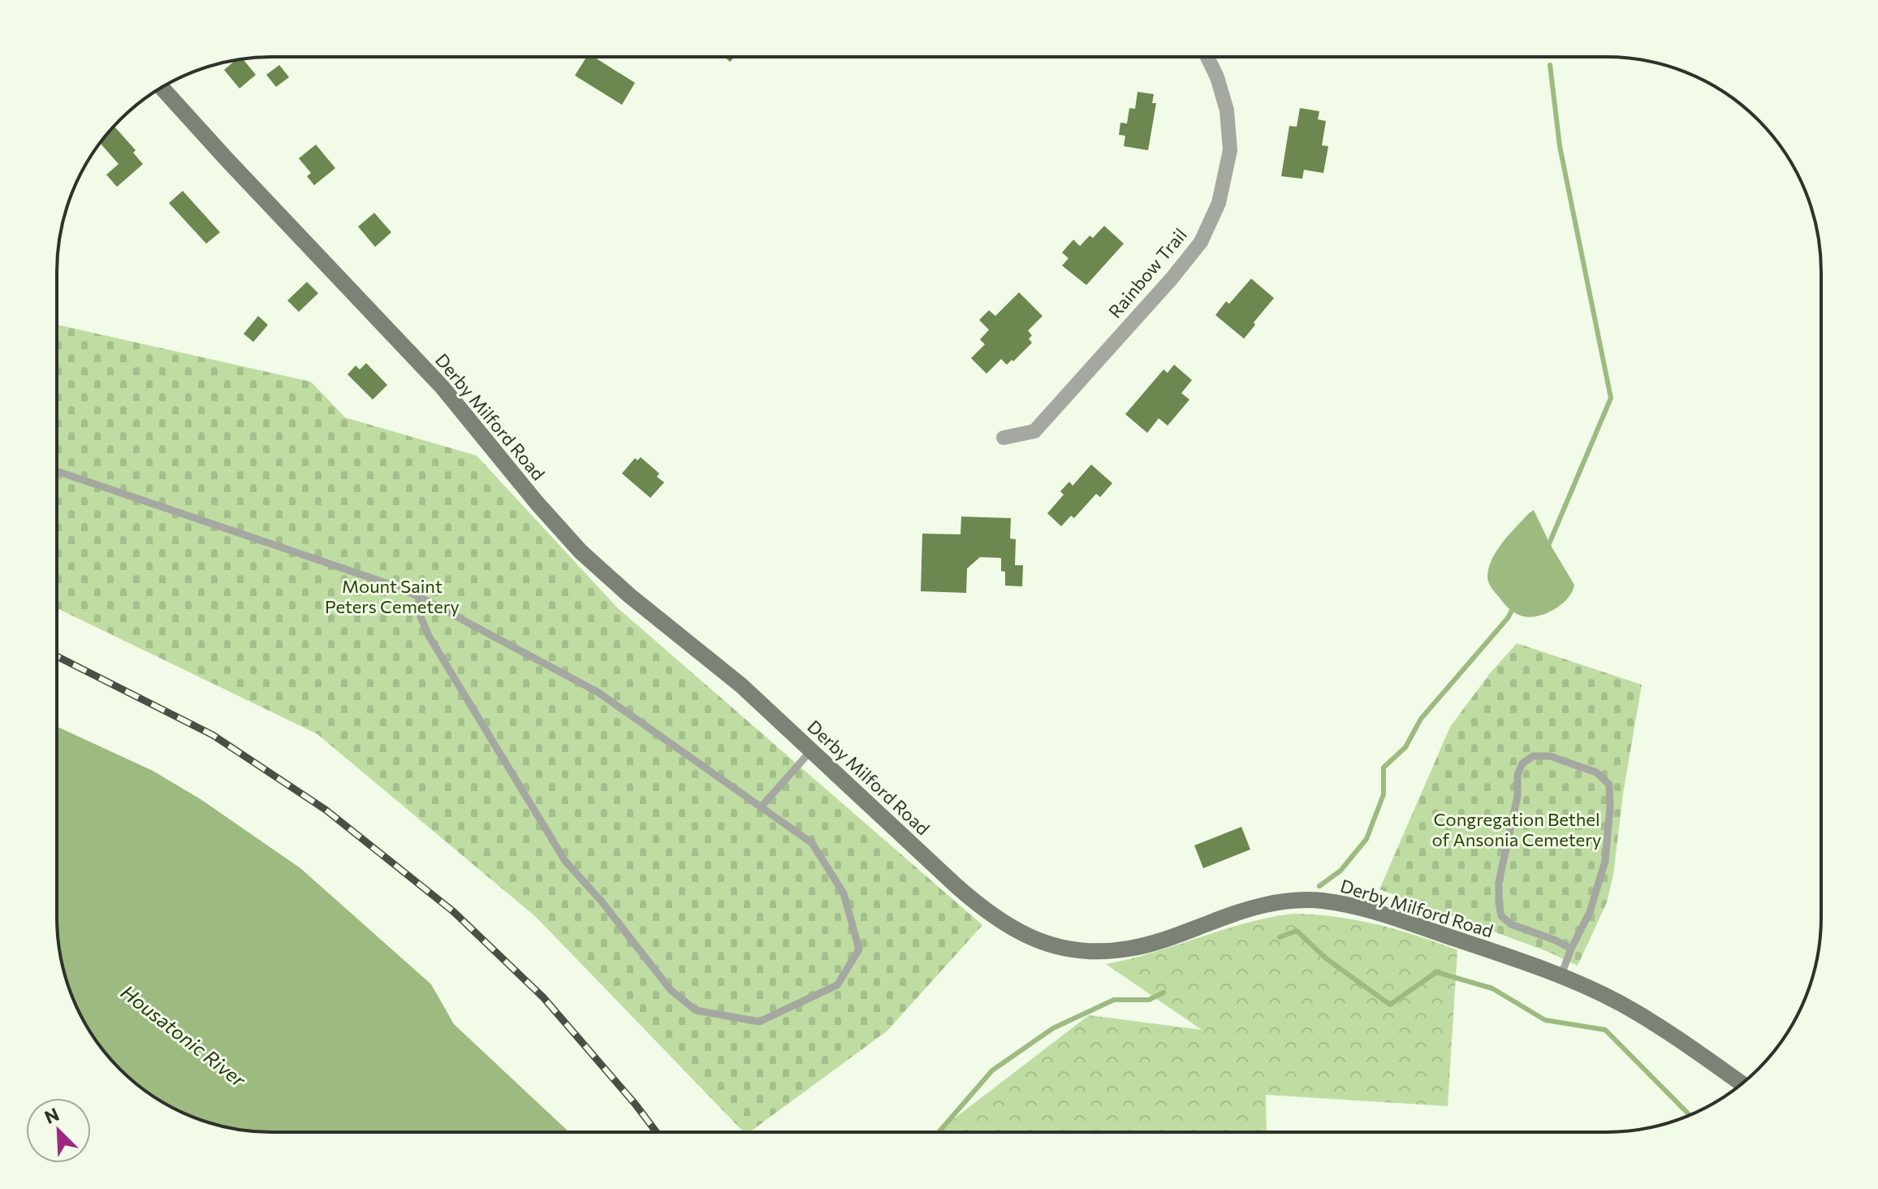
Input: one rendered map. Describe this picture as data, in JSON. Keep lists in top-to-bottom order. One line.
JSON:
{"streets":{"main road":["Derby Milford Road"],"street":["Rainbow Trail"]},"water":["Housatonic River"],"parks":["Mount Saint Peters Cemetery","Congregation Bethel of Ansonia Cemetery"],"north":"top left"}
